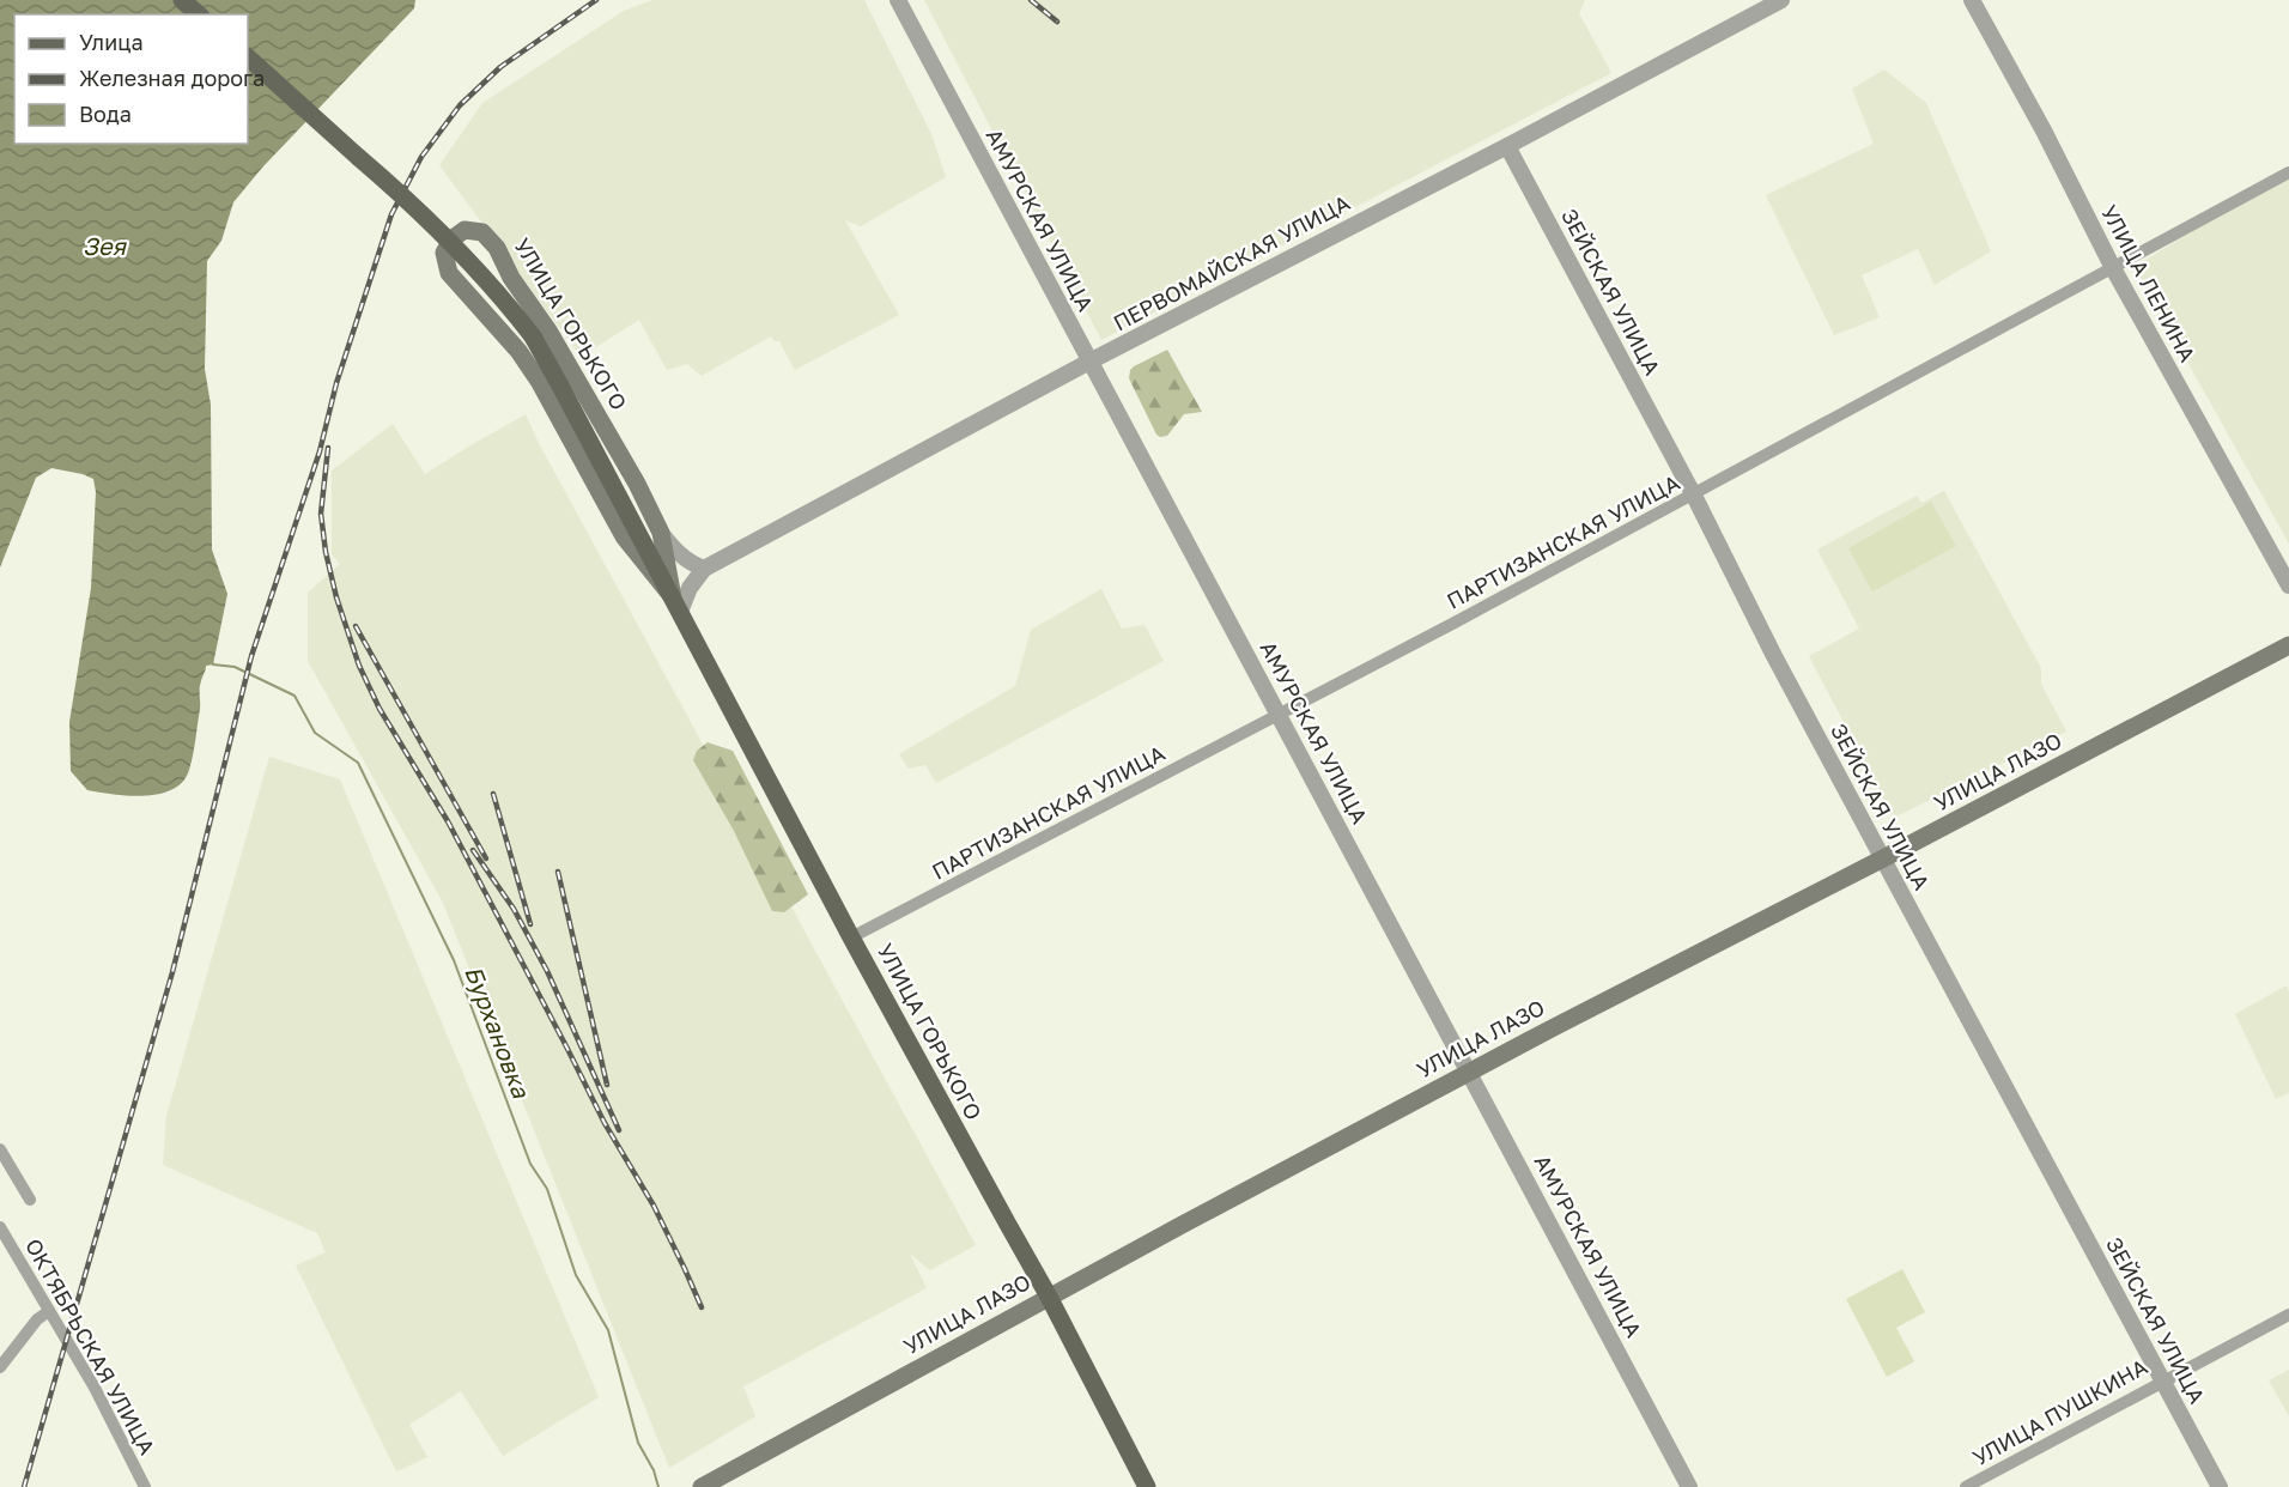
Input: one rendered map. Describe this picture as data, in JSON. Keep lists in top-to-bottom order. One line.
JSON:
{"streets":{"main road":["УЛИЦА ГОРЬКОГО","УЛИЦА ЛАЗО"],"street":["АМУРСКАЯ УЛИЦА","ПЕРВОМАЙСКАЯ УЛИЦА","УЛИЦА ЛЕНИНА","ЗЕЙСКАЯ УЛИЦА","ПАРТИЗАНСКАЯ УЛИЦА","ОКТЯБРЬСКАЯ УЛИЦА","УЛИЦА ПУШКИНА"]},"crossings":[["АМУРСКАЯ УЛИЦА","ПЕРВОМАЙСКАЯ УЛИЦА"],["АМУРСКАЯ УЛИЦА","ПАРТИЗАНСКАЯ УЛИЦА"],["АМУРСКАЯ УЛИЦА","УЛИЦА ЛАЗО"],["ПЕРВОМАЙСКАЯ УЛИЦА","ЗЕЙСКАЯ УЛИЦА"],["УЛИЦА ЛЕНИНА","ПАРТИЗАНСКАЯ УЛИЦА"],["ЗЕЙСКАЯ УЛИЦА","ПАРТИЗАНСКАЯ УЛИЦА"],["ЗЕЙСКАЯ УЛИЦА","УЛИЦА ЛАЗО"],["ЗЕЙСКАЯ УЛИЦА","УЛИЦА ПУШКИНА"],["УЛИЦА ГОРЬКОГО","ПАРТИЗАНСКАЯ УЛИЦА"],["УЛИЦА ГОРЬКОГО","УЛИЦА ЛАЗО"]],"water":["Зея","Бурхановка"],"legend":["Улица","Железная дорога","Вода"]}
